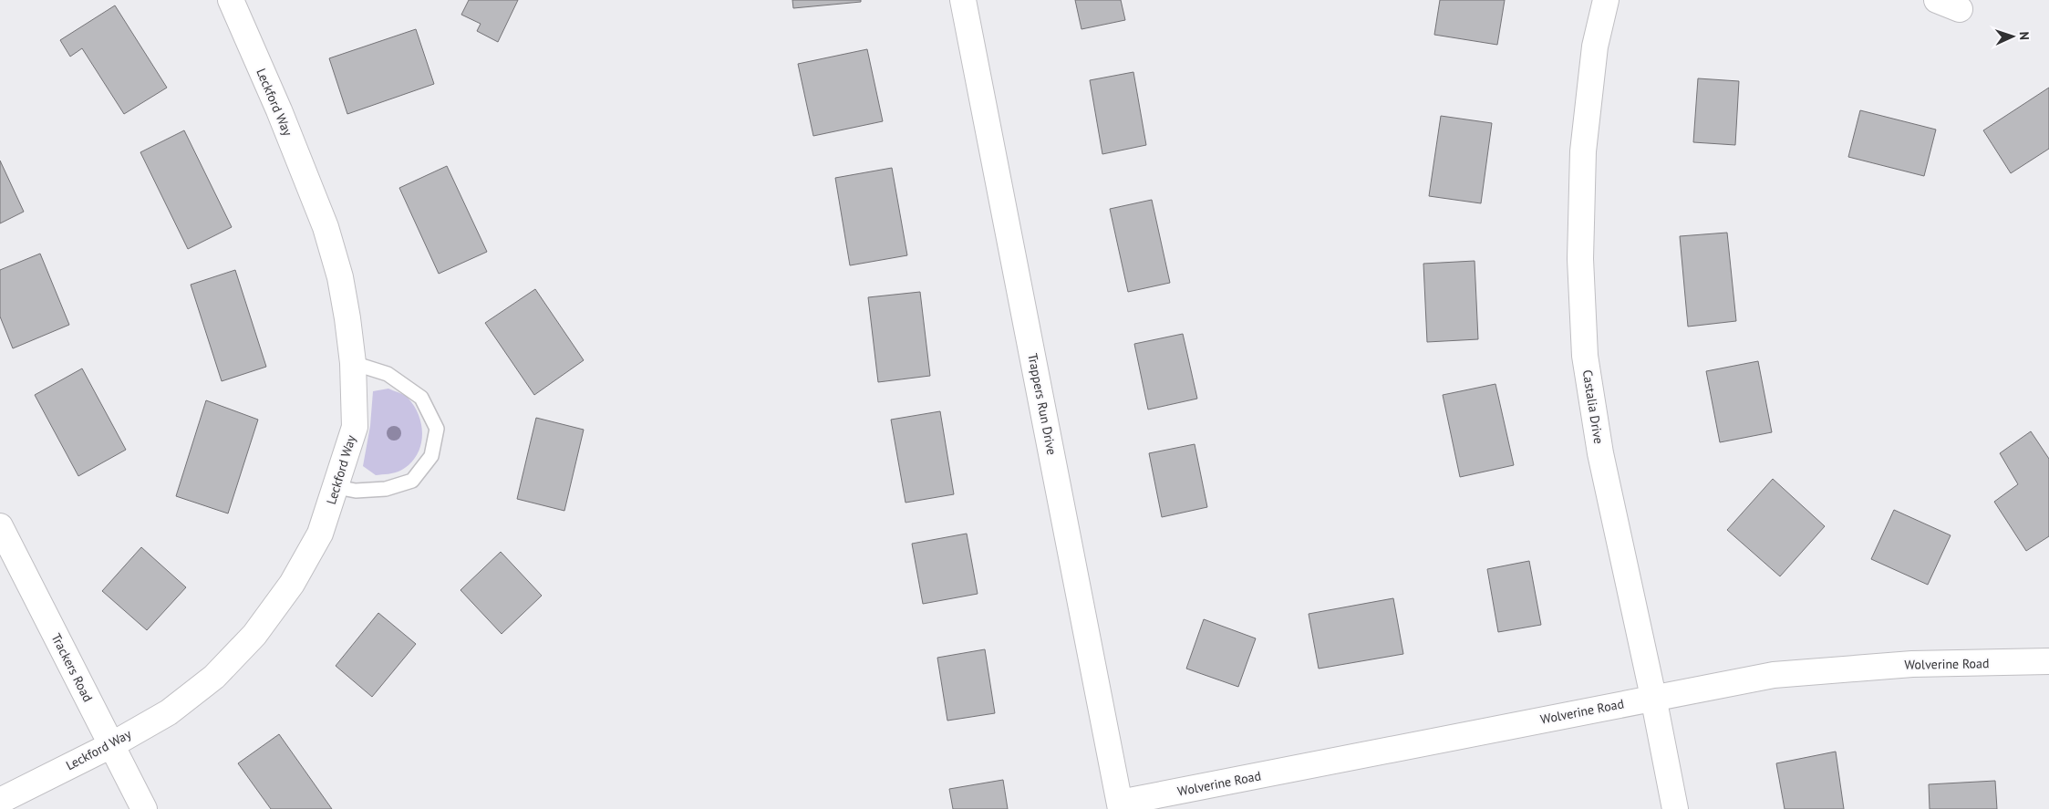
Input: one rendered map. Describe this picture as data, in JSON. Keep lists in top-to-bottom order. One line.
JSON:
{"streets":{"street":["Leckford Way","Trappers Run Drive","Castalia Drive","Wolverine Road","Trackers Road"]},"crossings":[["Leckford Way","Trackers Road"],["Trappers Run Drive","Wolverine Road"],["Castalia Drive","Wolverine Road"]],"north":"right"}
